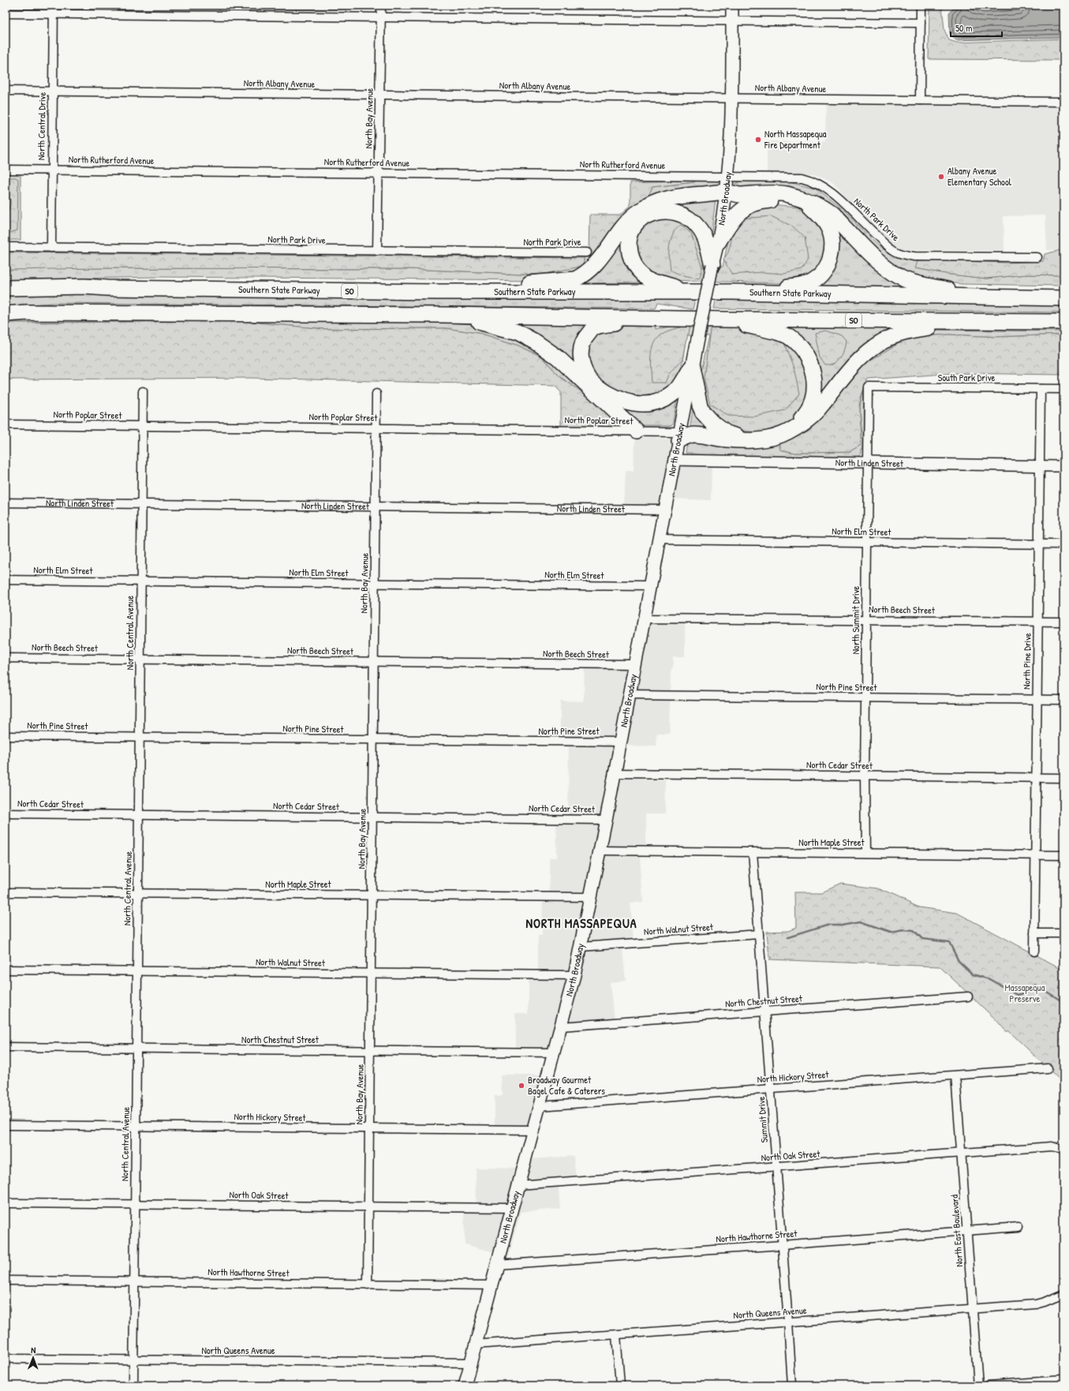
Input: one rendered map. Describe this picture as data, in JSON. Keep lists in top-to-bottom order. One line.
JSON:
{"streets":{"highway":["Southern State Parkway","SO"],"main road":["North Broadway"],"street":["North Albany Avenue","North Bay Avenue","North Central Drive","North Rutherford Avenue","North Park Drive","South Park Drive","North Poplar Street","North Linden Street","North Elm Street","North Beech Street","North Summit Drive","North Central Avenue","North Pine Drive","North Pine Street","North Cedar Street","North Maple Street","North Walnut Street","North Chestnut Street","North Hickory Street","Summit Drive","North Oak Street","North East Boulevard","North Hawthorne Street","North Queens Avenue"]},"crossings":[["North Albany Avenue","North Bay Avenue"],["North Albany Avenue","North Central Drive"],["North Albany Avenue","North Broadway"],["North Bay Avenue","North Rutherford Avenue"],["North Bay Avenue","North Park Drive"],["North Bay Avenue","North Poplar Street"],["North Bay Avenue","North Linden Street"],["North Bay Avenue","North Elm Street"],["North Bay Avenue","North Beech Street"],["North Bay Avenue","North Pine Street"],["North Bay Avenue","North Cedar Street"],["North Bay Avenue","North Maple Street"],["North Bay Avenue","North Walnut Street"],["North Bay Avenue","North Chestnut Street"],["North Bay Avenue","North Hickory Street"],["North Bay Avenue","North Oak Street"],["North Bay Avenue","North Hawthorne Street"],["North Central Drive","North Rutherford Avenue"],["North Central Drive","North Park Drive"],["North Rutherford Avenue","North Broadway"],["North Rutherford Avenue","North Park Drive"],["North Broadway","North Park Drive"],["North Broadway","North Poplar Street"],["North Broadway","North Linden Street"],["North Broadway","North Elm Street"],["North Broadway","North Beech Street"],["North Broadway","North Pine Street"],["North Broadway","North Cedar Street"],["North Broadway","North Maple Street"],["North Broadway","North Walnut Street"],["North Broadway","North Chestnut Street"],["North Broadway","North Hickory Street"],["North Broadway","North Oak Street"],["North Broadway","North Hawthorne Street"],["North Broadway","North Queens Avenue"],["South Park Drive","North Summit Drive"],["South Park Drive","North Pine Drive"],["North Poplar Street","North Central Avenue"],["North Linden Street","North Summit Drive"],["North Linden Street","North Central Avenue"],["North Linden Street","North Pine Drive"],["North Elm Street","North Summit Drive"],["North Elm Street","North Central Avenue"],["North Elm Street","North Pine Drive"],["North Beech Street","North Summit Drive"],["North Beech Street","North Central Avenue"],["North Beech Street","North Pine Drive"],["North Summit Drive","North Pine Street"],["North Summit Drive","North Cedar Street"],["North Summit Drive","North Maple Street"],["North Central Avenue","North Pine Street"],["North Central Avenue","North Cedar Street"],["North Central Avenue","North Maple Street"],["North Central Avenue","North Walnut Street"],["North Central Avenue","North Chestnut Street"],["North Central Avenue","North Hickory Street"],["North Central Avenue","North Oak Street"],["North Central Avenue","North Hawthorne Street"],["North Central Avenue","North Queens Avenue"],["North Pine Drive","North Pine Street"],["North Pine Drive","North Cedar Street"],["North Pine Drive","North Maple Street"],["North Maple Street","Summit Drive"],["North Walnut Street","Summit Drive"],["North Chestnut Street","Summit Drive"],["North Hickory Street","Summit Drive"],["North Hickory Street","North East Boulevard"],["Summit Drive","North Oak Street"],["Summit Drive","North Hawthorne Street"],["Summit Drive","North Queens Avenue"],["North Oak Street","North East Boulevard"],["North East Boulevard","North Hawthorne Street"],["North East Boulevard","North Queens Avenue"]],"districts":["NORTH MASSAPEQUA"],"parks":["Massapequa Preserve"],"places":["North Massapequa Fire Department","Albany Avenue Elementary School","Broadway Gourmet Bagel Cafe & Caterers"],"scale_bar":"50 m","north":"top"}
